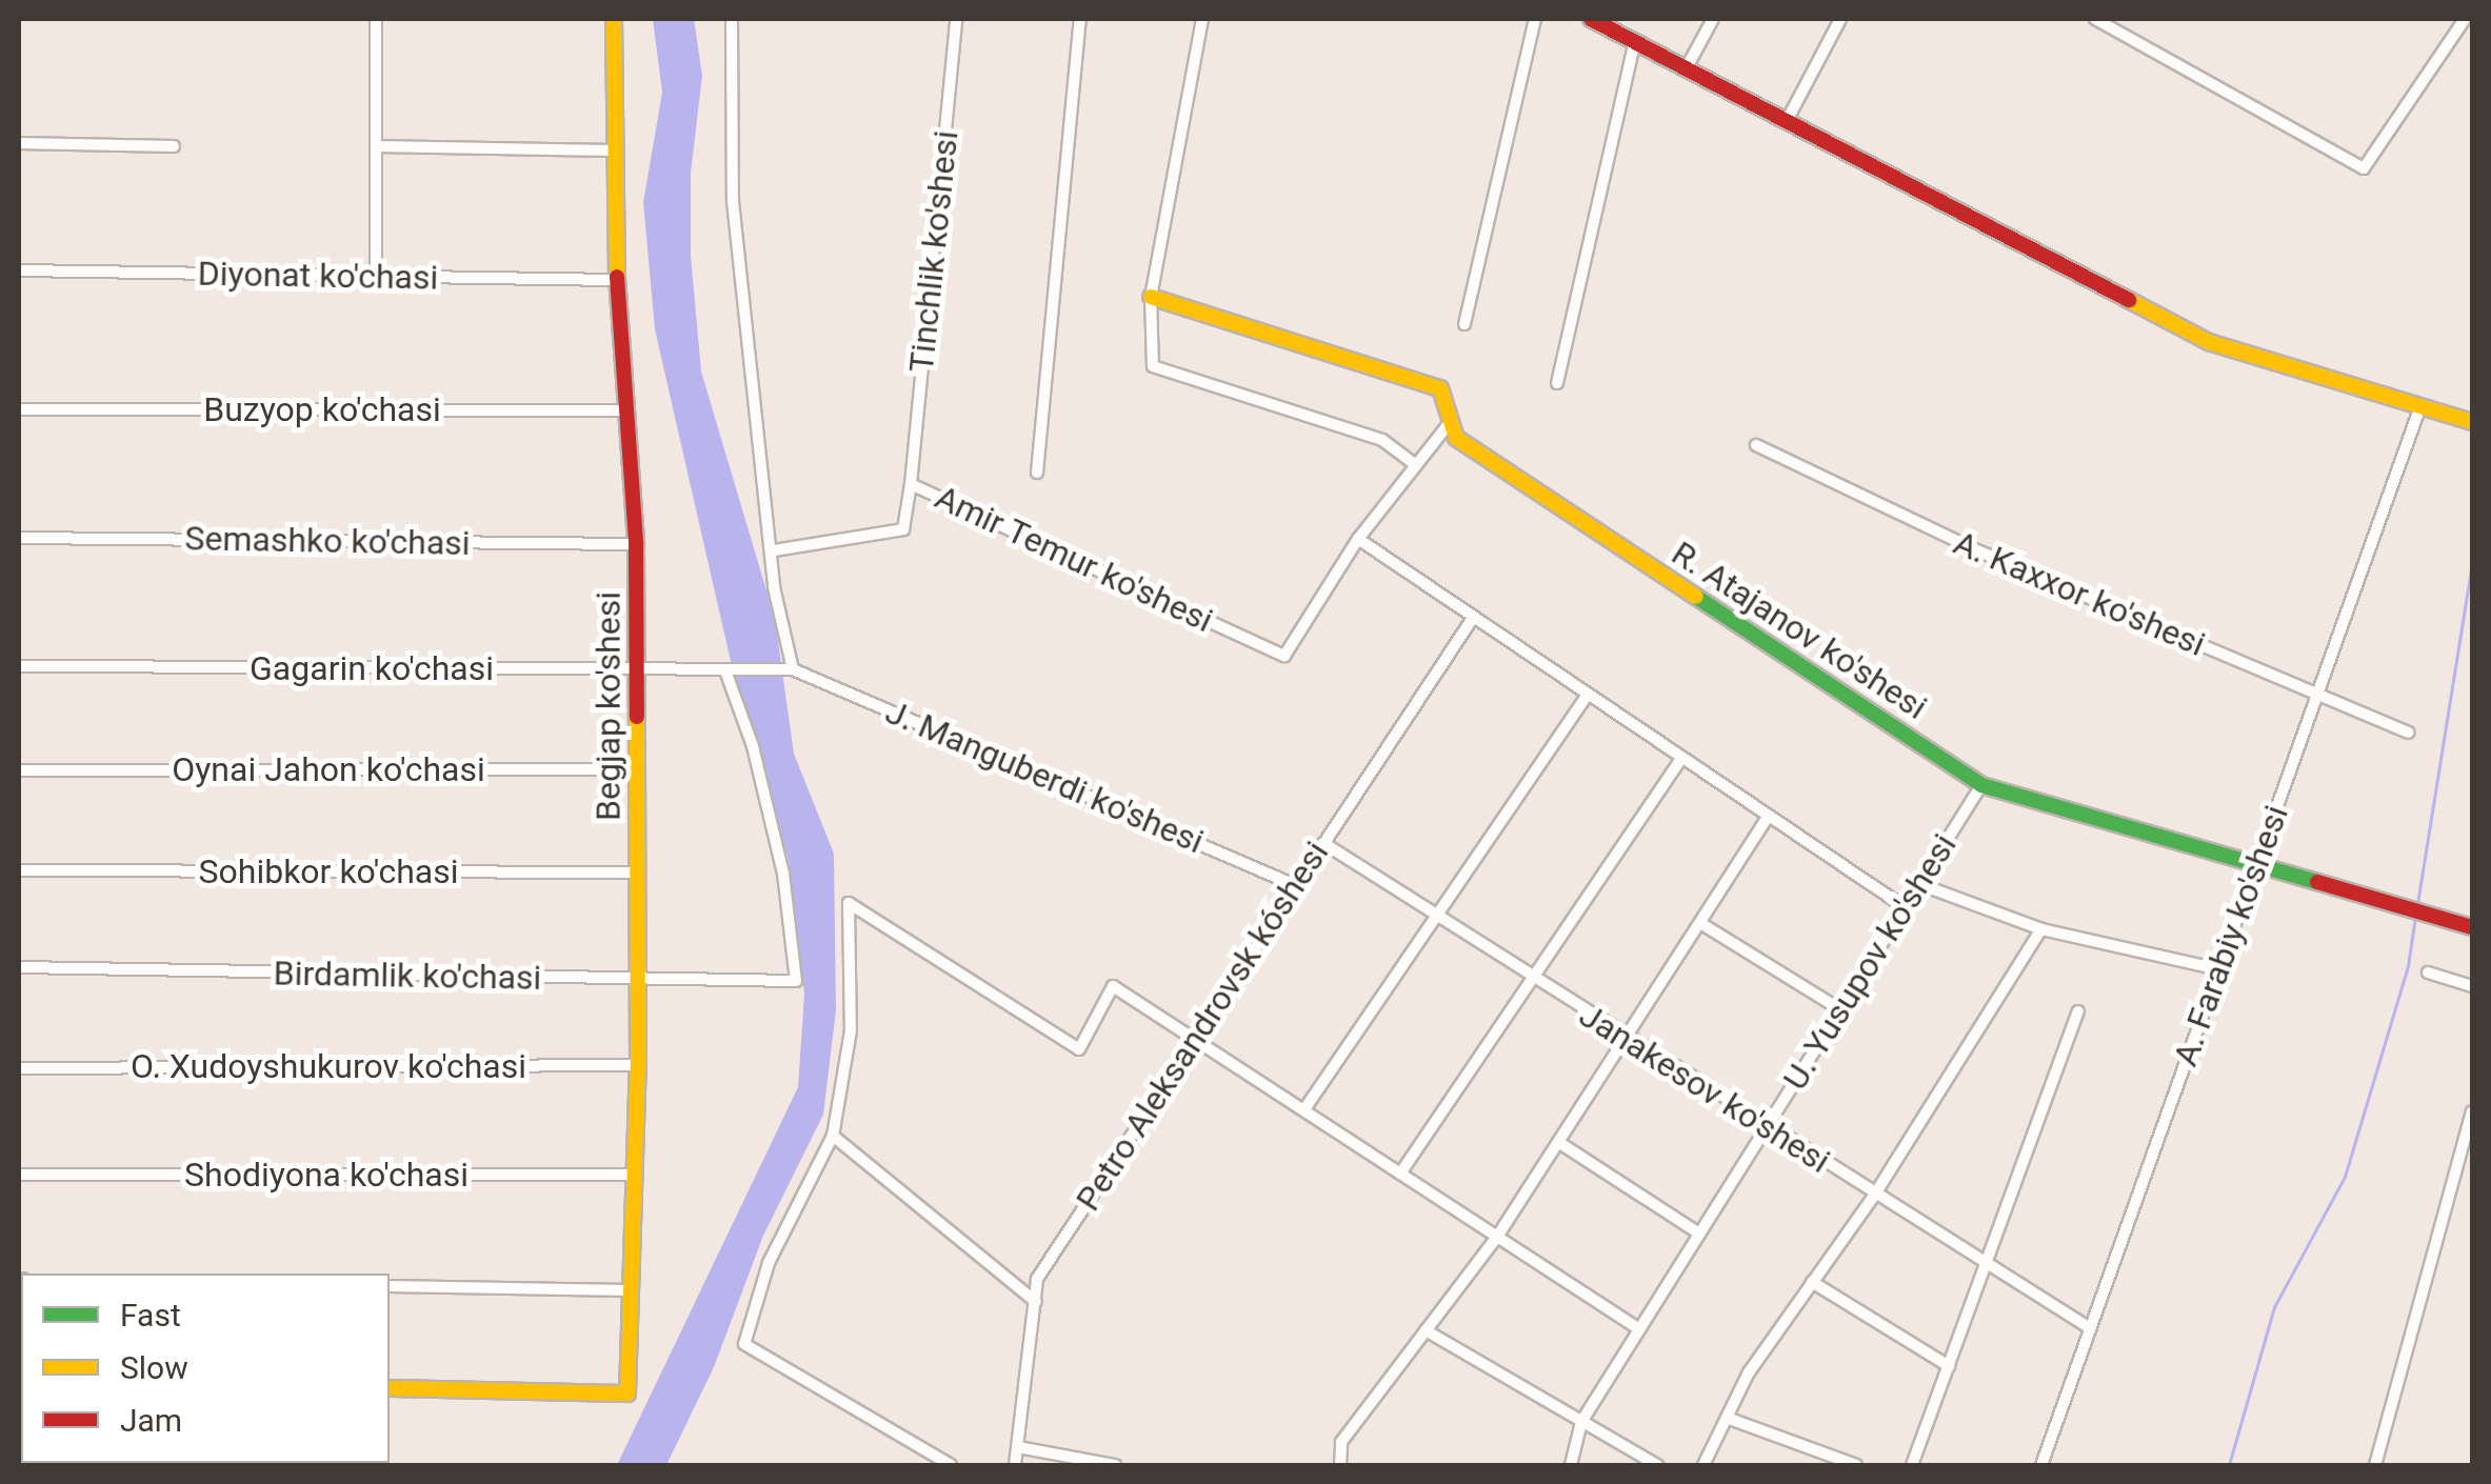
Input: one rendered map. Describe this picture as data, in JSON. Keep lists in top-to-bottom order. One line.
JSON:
{"streets":{"street":["Tinchlik ko'shesi","Diyonat ko'chasi","Buzyop ko'chasi","Semashko ko'chasi","Amir Temur ko'shesi","A. Kaxxor ko'shesi","R. Atajanov ko'shesi","Gagarin ko'chasi","Begjap ko'shesi","Oynai Jahon ko'chasi","J. Manguberdi ko'shesi","Sohibkor ko'chasi","A. Farabiy ko'shesi","U. Yusupov ko'shesi","Birdamlik ko'chasi","Petro Aleksandrovsk kóshesi","O. Xudoyshukurov ko'chasi","Janakesov ko'shesi","Shodiyona ko'chasi"]},"crossings":[["Tinchlik ko'shesi","Amir Temur ko'shesi"],["Diyonat ko'chasi","Begjap ko'shesi"],["Buzyop ko'chasi","Begjap ko'shesi"],["Semashko ko'chasi","Begjap ko'shesi"],["A. Kaxxor ko'shesi","A. Farabiy ko'shesi"],["R. Atajanov ko'shesi","A. Farabiy ko'shesi"],["R. Atajanov ko'shesi","U. Yusupov ko'shesi"],["Gagarin ko'chasi","Begjap ko'shesi"],["Gagarin ko'chasi","J. Manguberdi ko'shesi"],["Gagarin ko'chasi","Birdamlik ko'chasi"],["Begjap ko'shesi","Oynai Jahon ko'chasi"],["Begjap ko'shesi","Sohibkor ko'chasi"],["Begjap ko'shesi","Birdamlik ko'chasi"],["Begjap ko'shesi","O. Xudoyshukurov ko'chasi"],["Begjap ko'shesi","Shodiyona ko'chasi"],["J. Manguberdi ko'shesi","Petro Aleksandrovsk kóshesi"],["A. Farabiy ko'shesi","Janakesov ko'shesi"],["U. Yusupov ko'shesi","Janakesov ko'shesi"],["Petro Aleksandrovsk kóshesi","Janakesov ko'shesi"]],"legend":["Fast","Slow","Jam"]}
